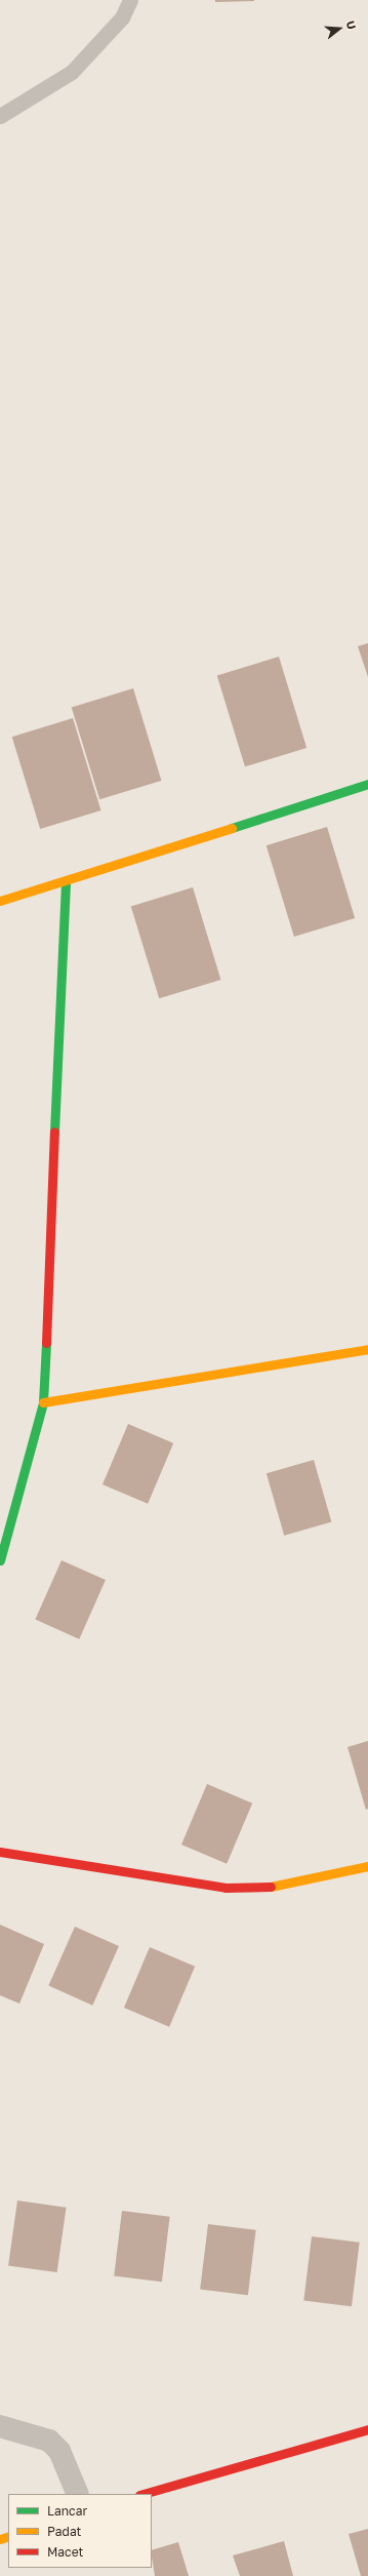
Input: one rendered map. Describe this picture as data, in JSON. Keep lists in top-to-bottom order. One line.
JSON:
{"legend":["Lancar","Padat","Macet"],"north":"right"}
